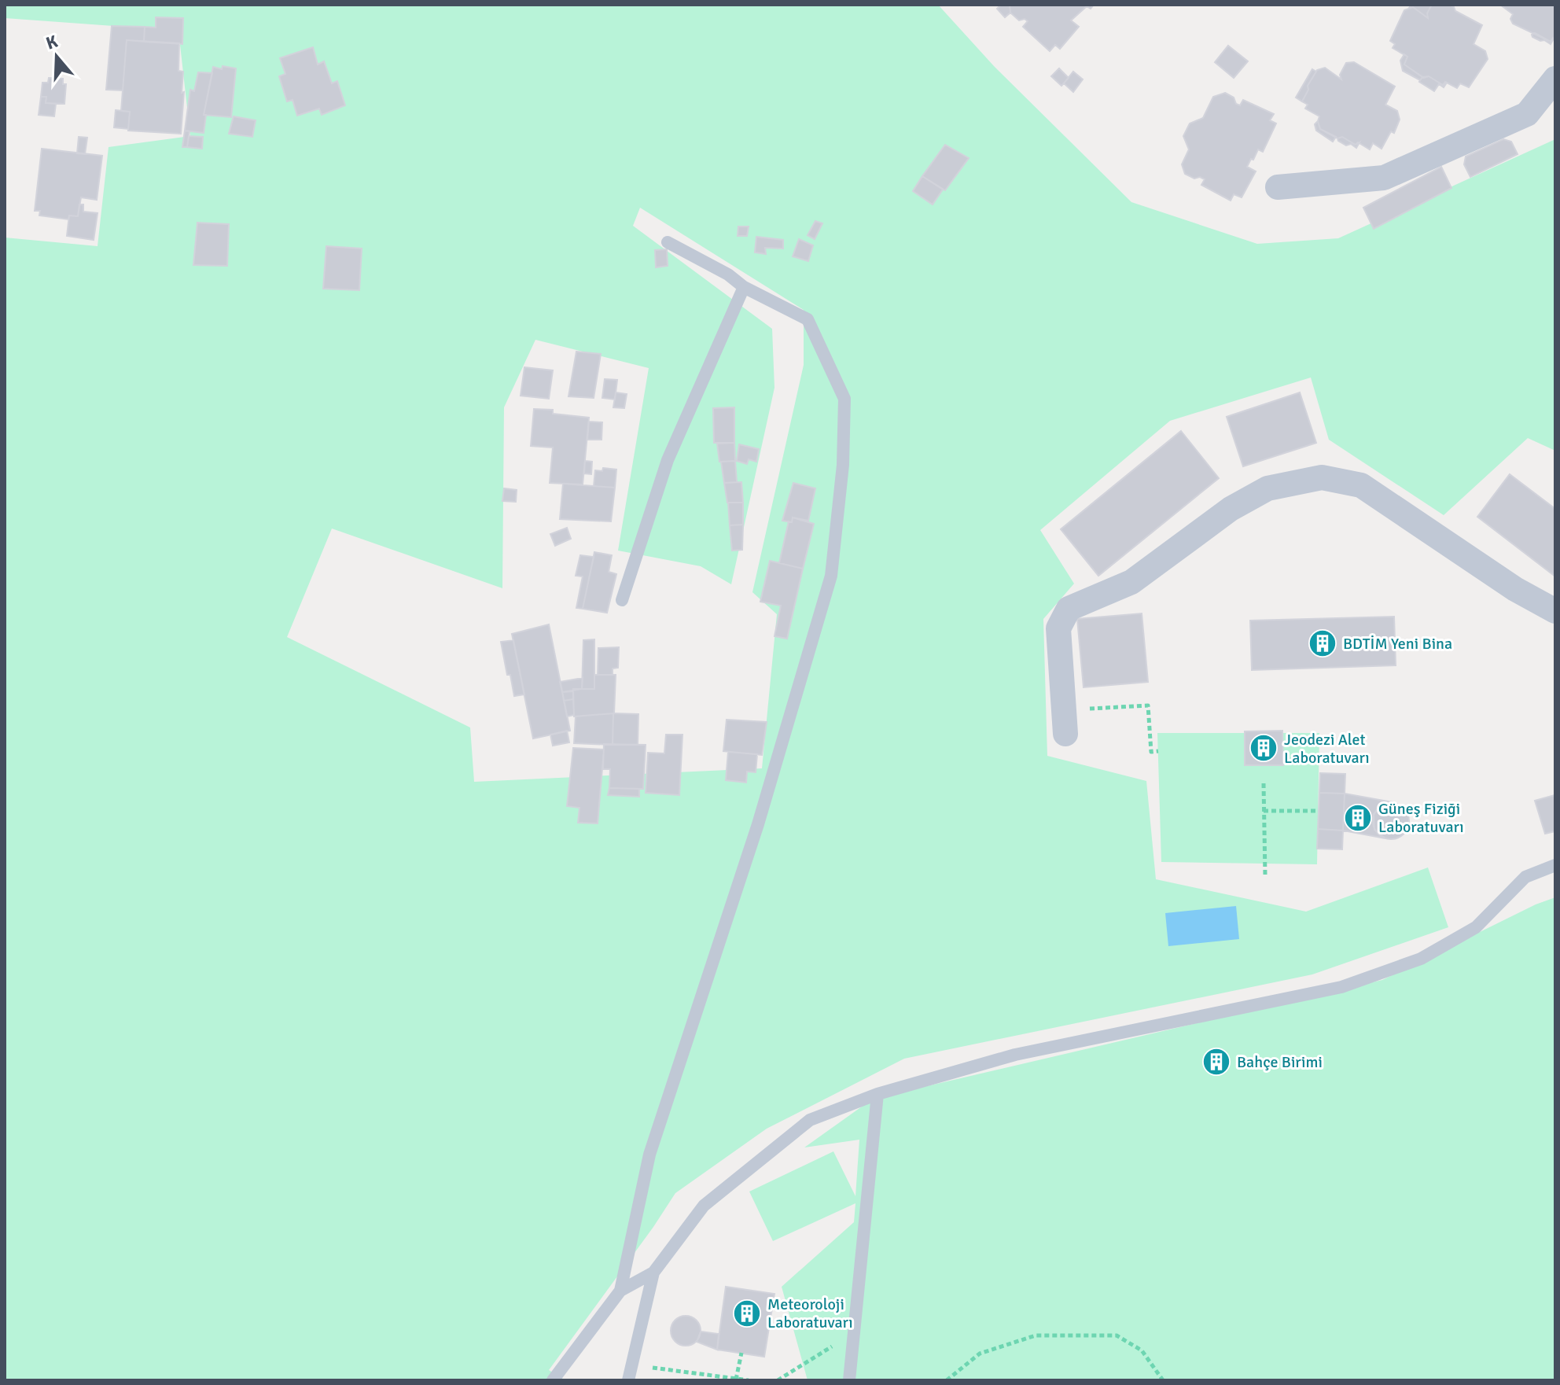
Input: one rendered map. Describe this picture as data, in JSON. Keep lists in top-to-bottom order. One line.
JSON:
{"places":{"building":["BDTİM Yeni Bina","Jeodezi Alet Laboratuvarı","Güneş Fiziği Laboratuvarı","Bahçe Birimi","Meteoroloji Laboratuvarı"]},"north":"top"}
